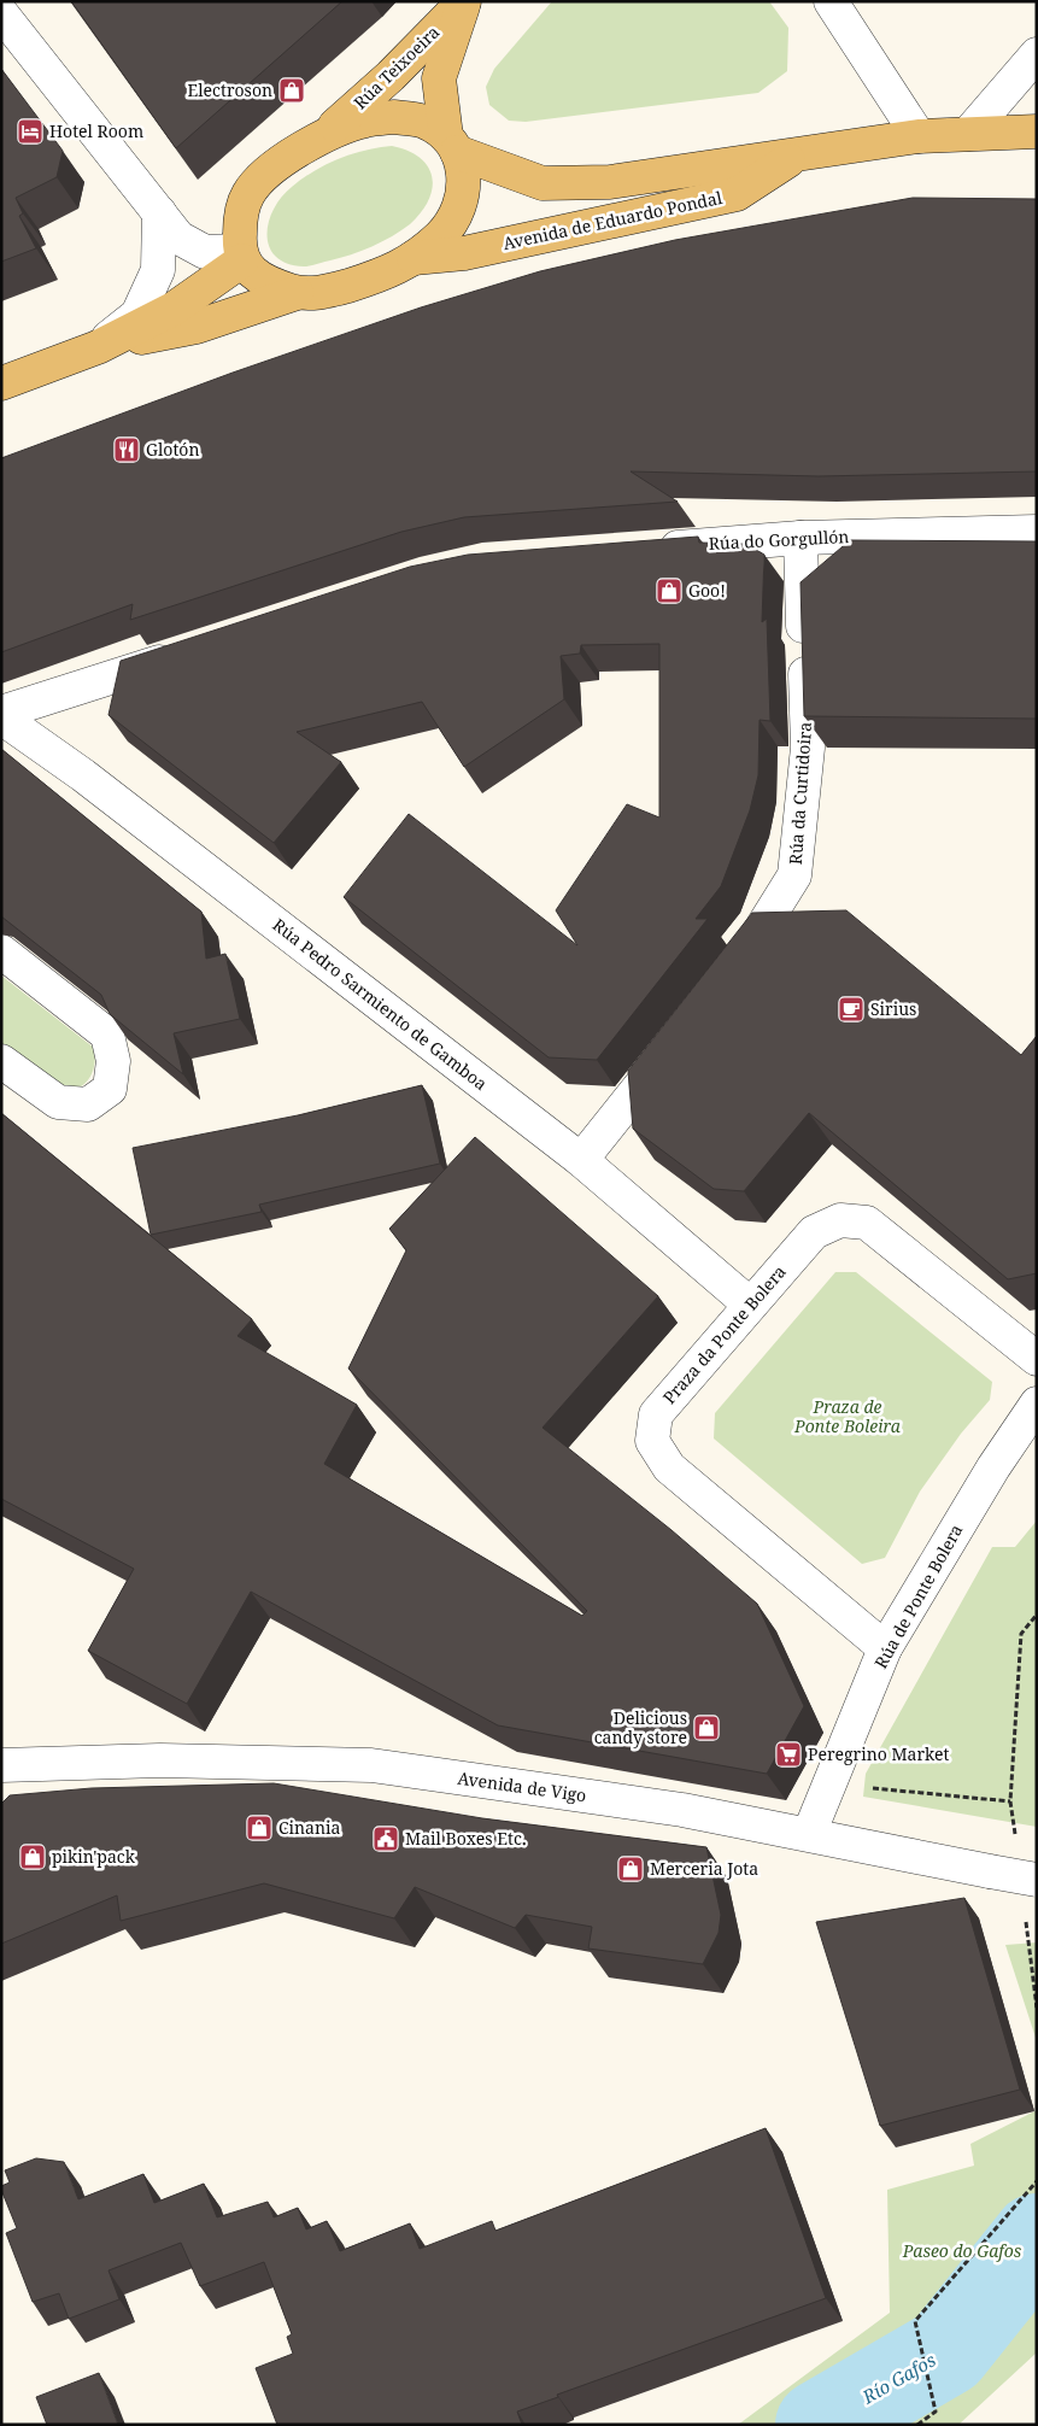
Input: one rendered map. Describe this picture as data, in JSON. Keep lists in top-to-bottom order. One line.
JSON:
{"streets":{"main road":["Rúa Teixoeira","Avenida de Eduardo Pondal"],"street":["Rúa do Gorgullón","Rúa da Curtidoira","Rúa Pedro Sarmiento de Gamboa","Praza da Ponte Bolera","Rúa de Ponte Bolera","Avenida de Vigo"]},"crossings":[["Rúa Teixoeira","Avenida de Eduardo Pondal"],["Rúa do Gorgullón","Rúa da Curtidoira"],["Rúa Pedro Sarmiento de Gamboa","Praza da Ponte Bolera"],["Praza da Ponte Bolera","Rúa de Ponte Bolera"],["Rúa de Ponte Bolera","Avenida de Vigo"]],"water":["Río Gafos"],"parks":["Praza de Ponte Boleira","Paseo do Gafos"],"places":{"shop":["Electroson","Goo!","Delicious candy store","Cinania","pikin'pack","Merceria Jota"],"hotel":["Hotel Room"],"restaurant":["Glotón"],"cafe":["Sirius"],"supermarket":["Peregrino Market"],"public building":["Mail Boxes Etc."]}}
